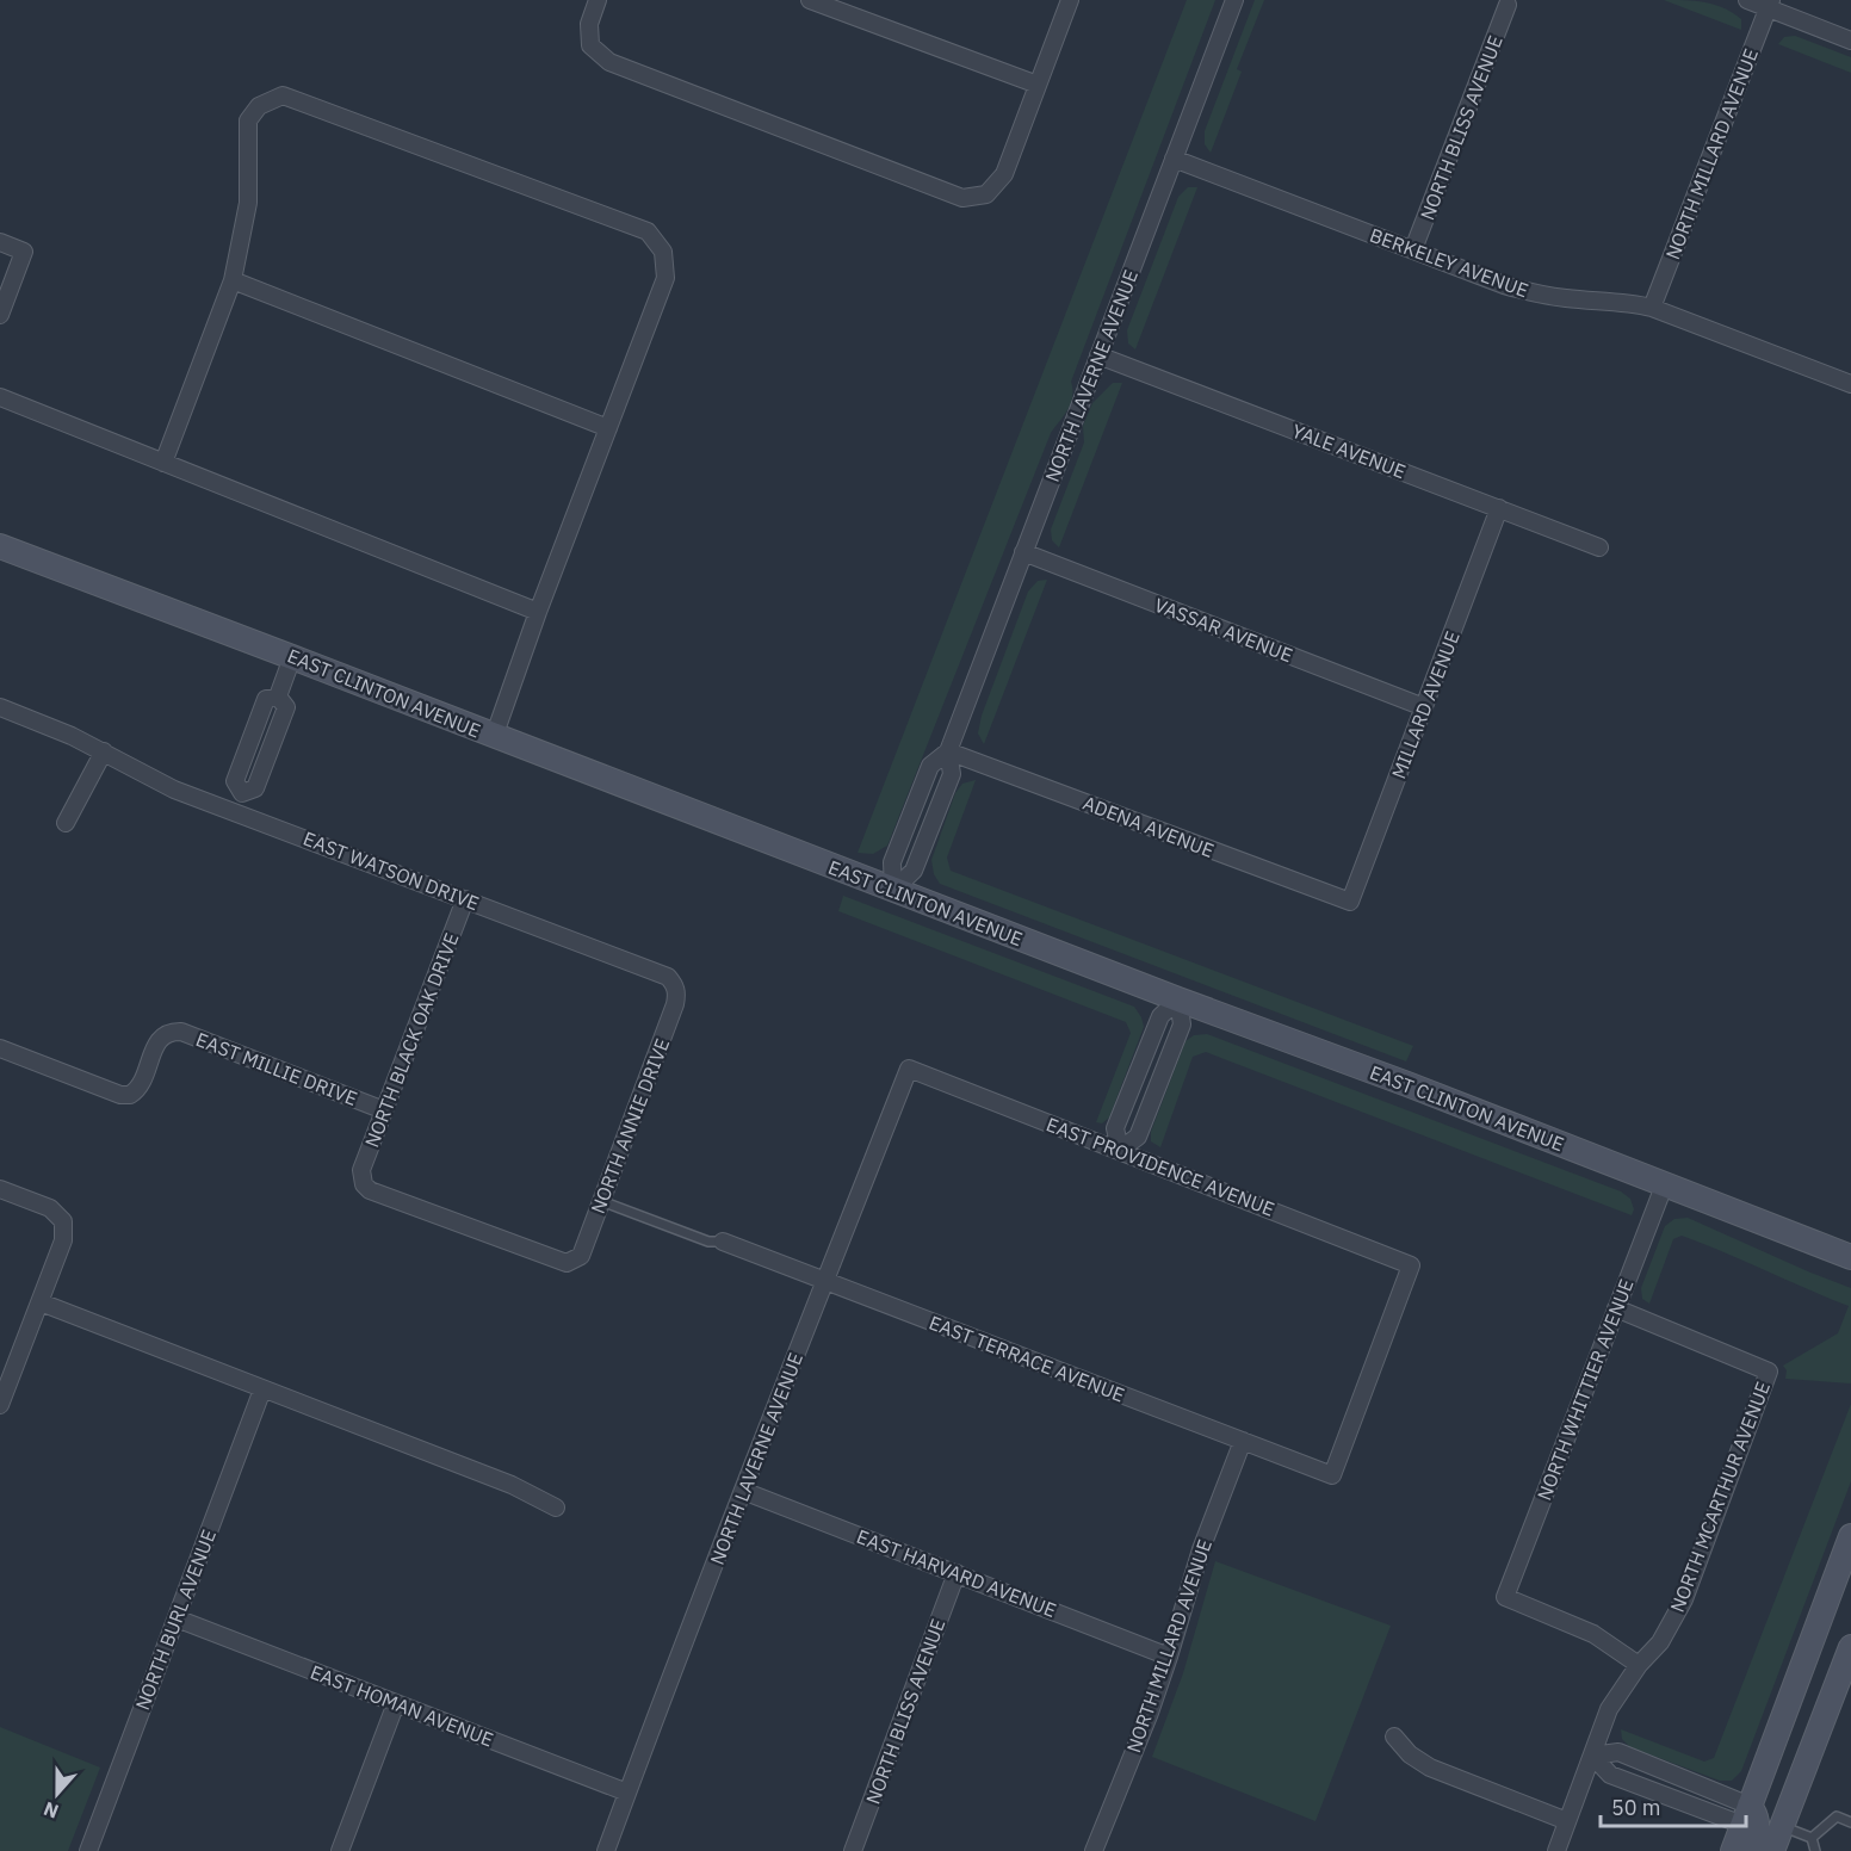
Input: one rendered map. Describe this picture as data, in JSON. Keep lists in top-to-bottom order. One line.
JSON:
{"streets":{"street":["NORTH BLISS AVENUE","NORTH MILLARD AVENUE","BERKELEY AVENUE","NORTH LAVERNE AVENUE","YALE AVENUE","VASSAR AVENUE","EAST CLINTON AVENUE","MILLARD AVENUE","ADENA AVENUE","EAST WATSON DRIVE","NORTH BLACK OAK DRIVE","EAST MILLIE DRIVE","NORTH ANNIE DRIVE","EAST PROVIDENCE AVENUE","EAST TERRACE AVENUE","NORTH WHITTIER AVENUE","NORTH MCARTHUR AVENUE","EAST HARVARD AVENUE","NORTH BURL AVENUE","EAST HOMAN AVENUE"]},"crossings":[["NORTH BLISS AVENUE","BERKELEY AVENUE"],["NORTH BLISS AVENUE","EAST HARVARD AVENUE"],["NORTH MILLARD AVENUE","BERKELEY AVENUE"],["NORTH MILLARD AVENUE","EAST TERRACE AVENUE"],["NORTH MILLARD AVENUE","EAST HARVARD AVENUE"],["BERKELEY AVENUE","NORTH LAVERNE AVENUE"],["NORTH LAVERNE AVENUE","YALE AVENUE"],["NORTH LAVERNE AVENUE","VASSAR AVENUE"],["NORTH LAVERNE AVENUE","ADENA AVENUE"],["NORTH LAVERNE AVENUE","EAST PROVIDENCE AVENUE"],["NORTH LAVERNE AVENUE","EAST TERRACE AVENUE"],["NORTH LAVERNE AVENUE","EAST HARVARD AVENUE"],["NORTH LAVERNE AVENUE","EAST HOMAN AVENUE"],["YALE AVENUE","MILLARD AVENUE"],["VASSAR AVENUE","MILLARD AVENUE"],["EAST CLINTON AVENUE","NORTH WHITTIER AVENUE"],["MILLARD AVENUE","ADENA AVENUE"],["EAST WATSON DRIVE","NORTH BLACK OAK DRIVE"],["EAST WATSON DRIVE","NORTH ANNIE DRIVE"],["NORTH BLACK OAK DRIVE","EAST MILLIE DRIVE"],["NORTH BLACK OAK DRIVE","NORTH ANNIE DRIVE"],["EAST PROVIDENCE AVENUE","EAST TERRACE AVENUE"],["NORTH WHITTIER AVENUE","NORTH MCARTHUR AVENUE"],["NORTH BURL AVENUE","EAST HOMAN AVENUE"]],"scale_bar":"50 m","north":"bottom"}
